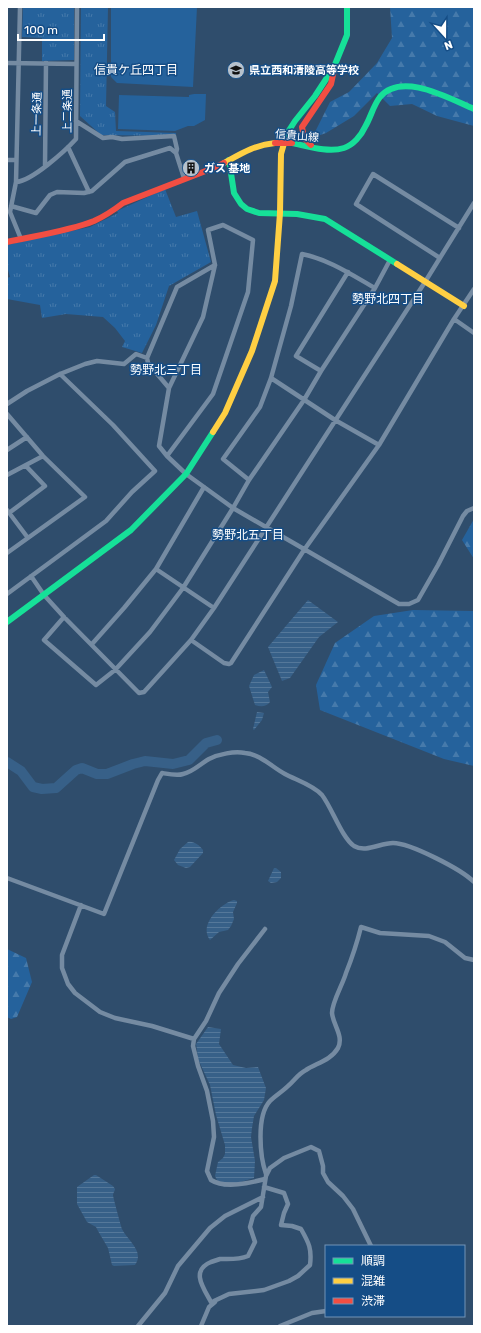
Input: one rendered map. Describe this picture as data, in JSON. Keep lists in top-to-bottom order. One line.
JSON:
{"streets":{"street":["上二条通","上一条通","信貴山線"]},"crossings":[["上二条通","上一条通"]],"districts":["信貴ケ丘四丁目","勢野北四丁目","勢野北三丁目","勢野北五丁目"],"places":{"school or university":["県立西和清陵高等学校"],"building":["ガス 基地"]},"legend":["順調","混雑","渋滞"],"scale_bar":"100 m","north":"bottom"}
